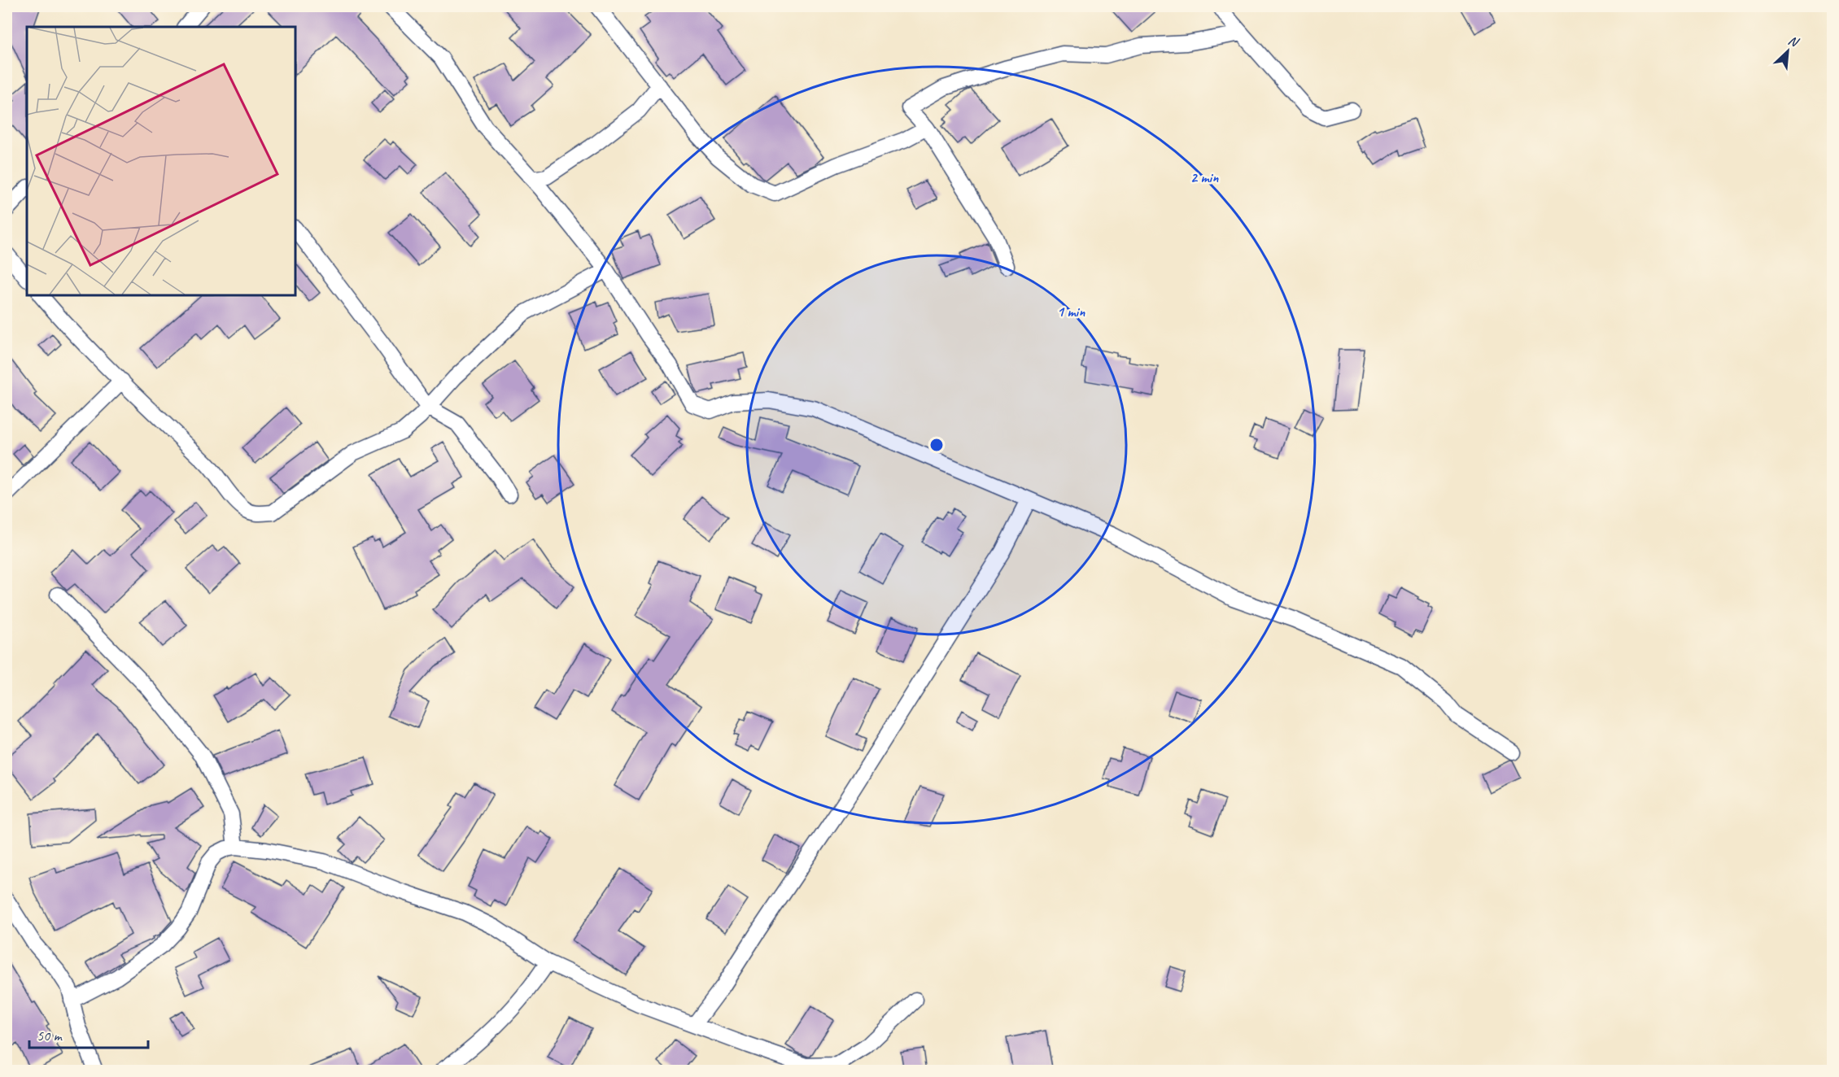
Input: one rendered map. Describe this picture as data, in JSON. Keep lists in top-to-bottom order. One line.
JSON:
{"scale_bar":"50 m","north":"top right","rings":["2 min","1 min"]}
